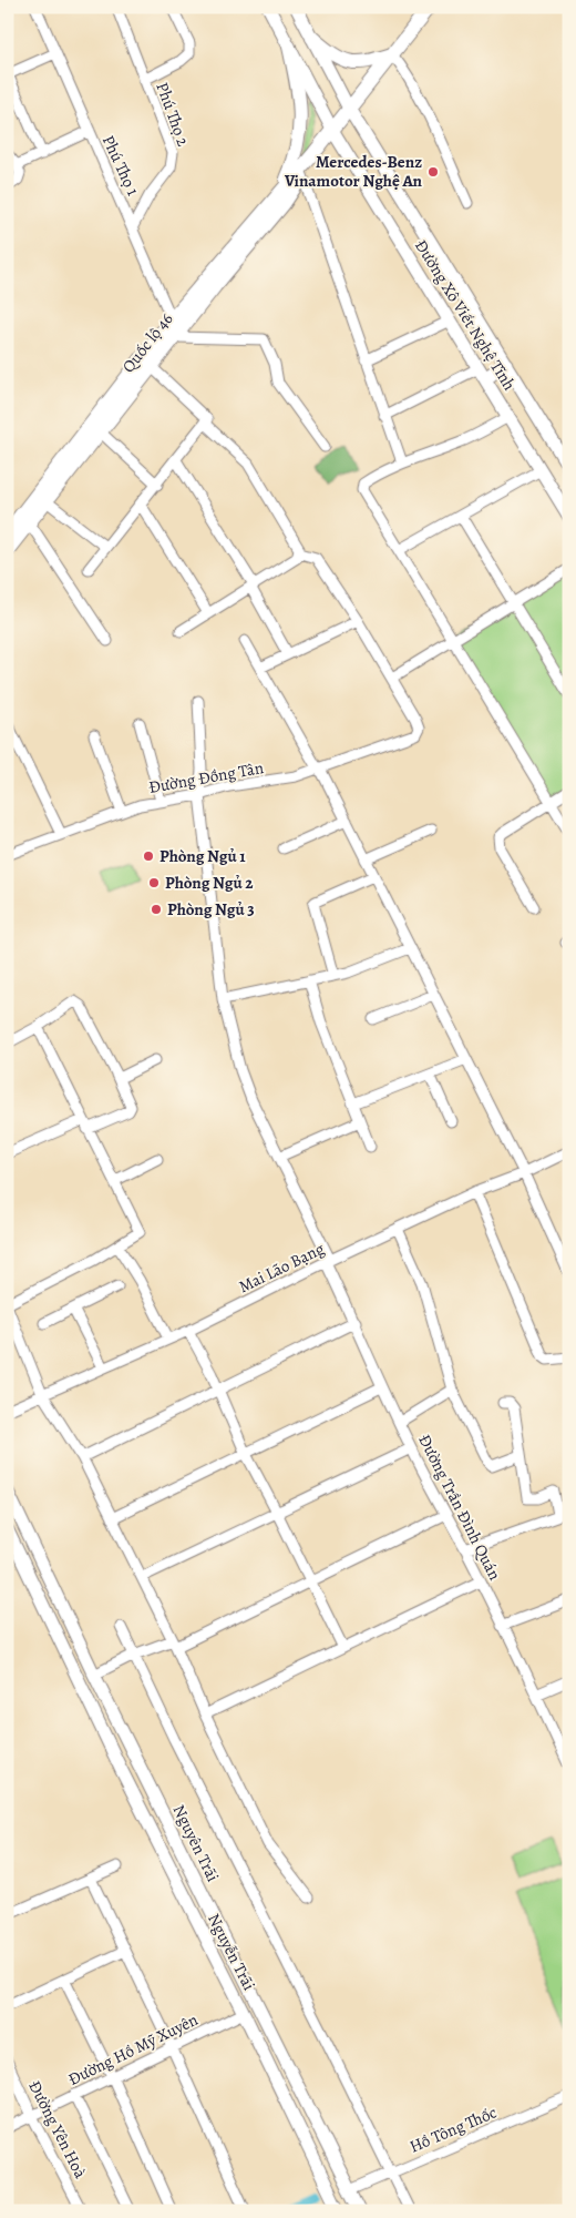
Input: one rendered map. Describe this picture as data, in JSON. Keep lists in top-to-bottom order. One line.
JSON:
{"streets":{"highway":["Quốc lộ 46"],"main road":["Đường Xô Viết Nghệ Tĩnh","Nguyên Trãi","Nguyễn Trãi"],"street":["Phú Thọ 2","Phú Thọ 1","Đường Đồng Tân","Mai Lão Bạng","Đường Trần Đình Quán","Đường Hồ Mỹ Xuyên","Đường Yên Hoà","Hồ Tông Thốc"]},"crossings":[["Phú Thọ 2","Phú Thọ 1"],["Phú Thọ 1","Quốc lộ 46"],["Đường Xô Viết Nghệ Tĩnh","Quốc lộ 46"],["Đường Đồng Tân","Đường Trần Đình Quán"],["Mai Lão Bạng","Đường Trần Đình Quán"],["Nguyên Trãi","Hồ Tông Thốc"],["Nguyễn Trãi","Đường Hồ Mỹ Xuyên"],["Đường Hồ Mỹ Xuyên","Đường Yên Hoà"]],"places":["Mercedes-Benz Vinamotor Nghệ An","Phòng Ngủ 1","Phòng Ngủ 2","Phòng Ngủ 3"]}
